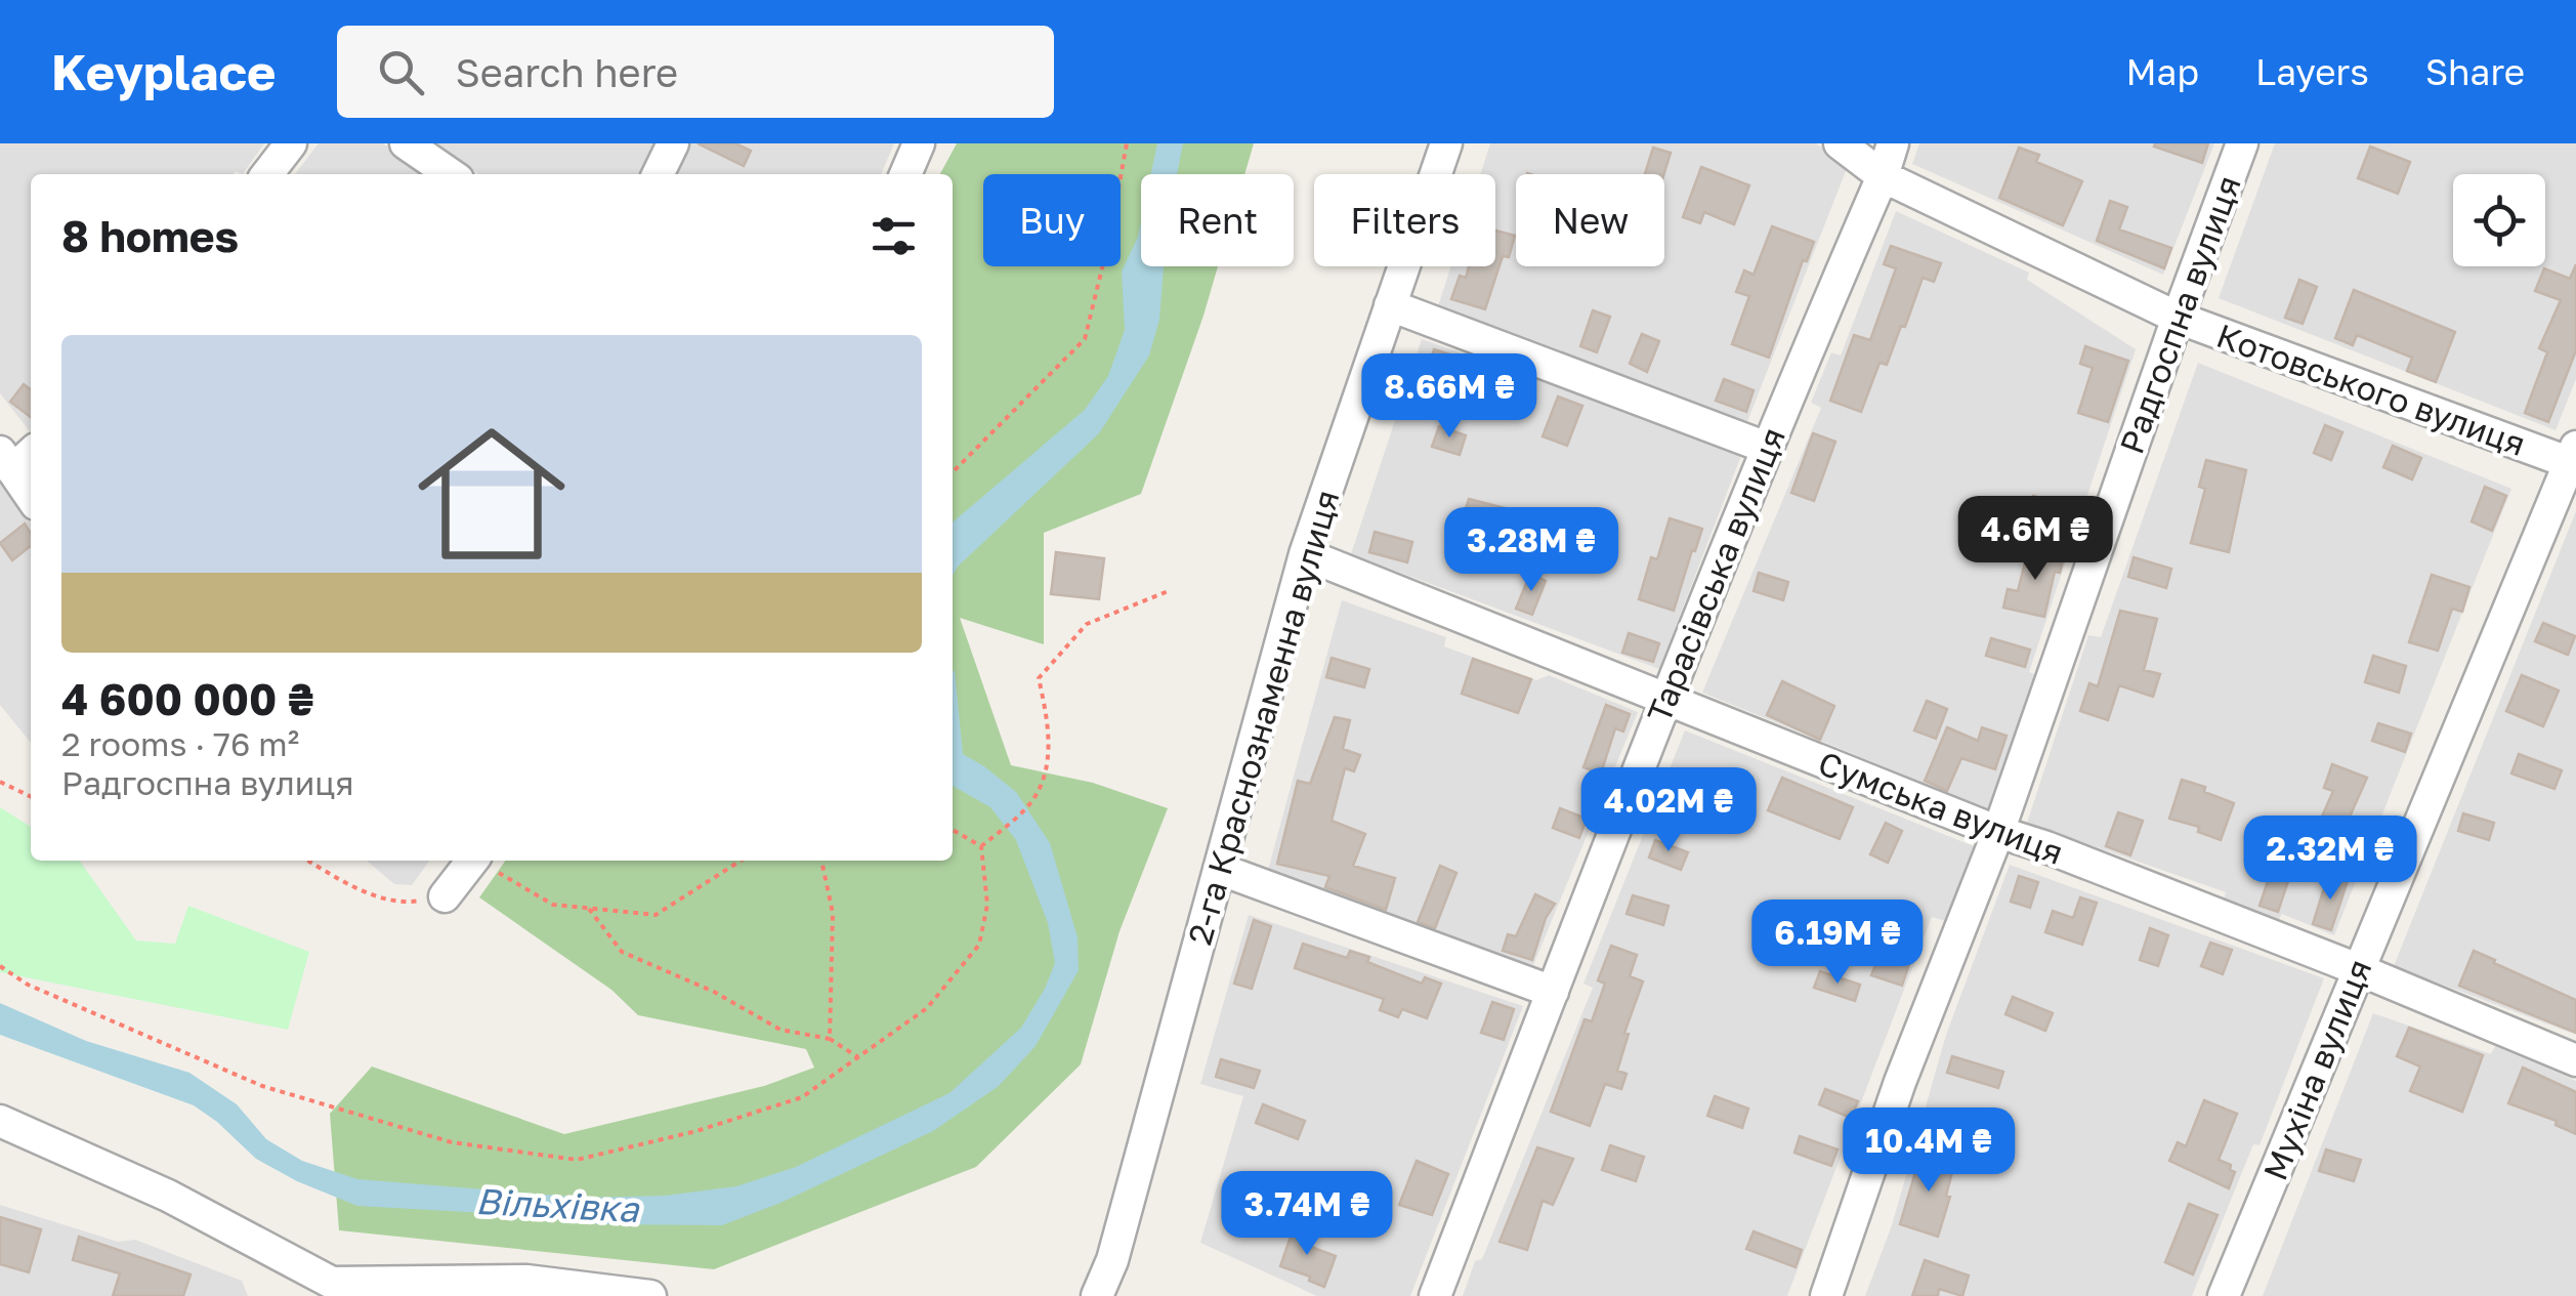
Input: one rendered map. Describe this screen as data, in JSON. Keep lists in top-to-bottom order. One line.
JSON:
{"streets":{"street":["Радгоспна вулиця","Котовського вулиця","Тарасівська вулиця","2-га Краснознаменна вулиця","Сумська вулиця","Мухіна вулиця"]},"crossings":[["Радгоспна вулиця","Котовського вулиця"],["Радгоспна вулиця","Сумська вулиця"],["Котовського вулиця","Тарасівська вулиця"],["Котовського вулиця","Мухіна вулиця"],["Тарасівська вулиця","Сумська вулиця"],["2-га Краснознаменна вулиця","Сумська вулиця"],["Сумська вулиця","Мухіна вулиця"]],"water":["Вільхівка"],"page":{"header":"Keyplace","search":"Search here","nav":["Map","Layers","Share"],"chip":["Buy","Rent","Filters","New"],"heading":"8 homes","list":[{"name":"4 600 000 ₴","note":"2 rooms · 76 m² · Радгоспна вулиця"}],"price":["8.66M ₴","4.6M ₴","3.28M ₴","4.02M ₴","2.32M ₴","6.19M ₴","10.4M ₴","3.74M ₴"]}}
